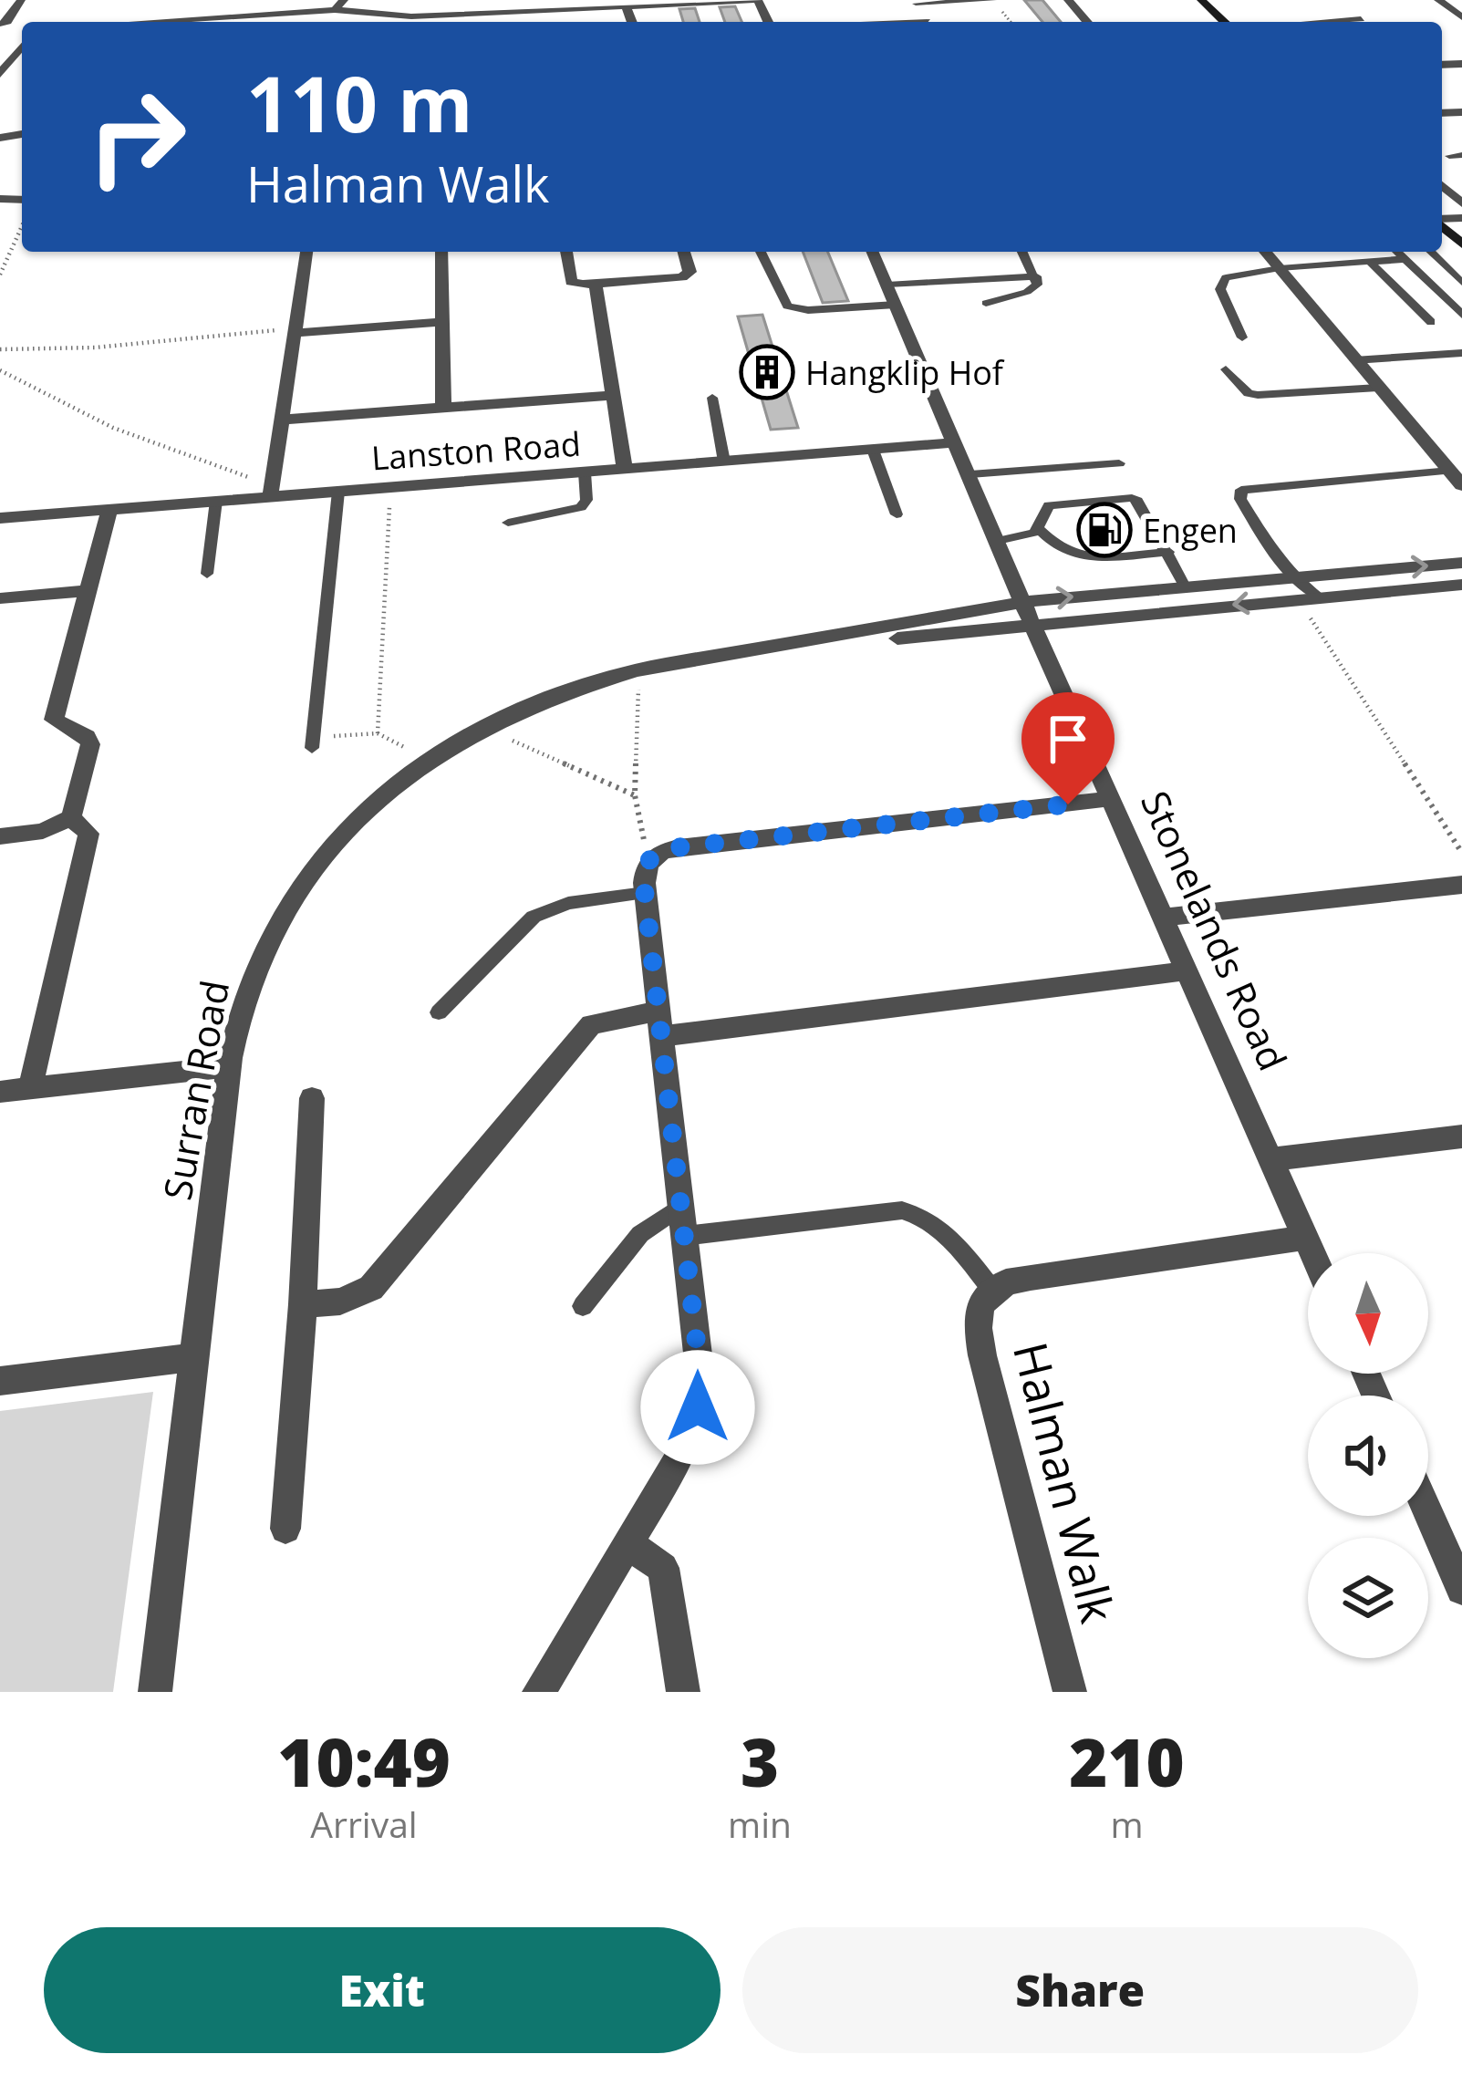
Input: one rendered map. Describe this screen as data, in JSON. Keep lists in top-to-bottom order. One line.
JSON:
{"streets":{"street":["Lanston Road","Stonelands Road","Surran Road","Halman Walk"]},"crossings":[["Lanston Road","Stonelands Road"],["Stonelands Road","Surran Road"]],"places":{"building":["Hangklip Hof"],"fuel station":["Engen"]},"north":"bottom","page":{"turn":["110 m","Halman Walk"],"eta":["10:49","Arrival","3","min","210","m"],"buttons":["Exit","Share"]}}
